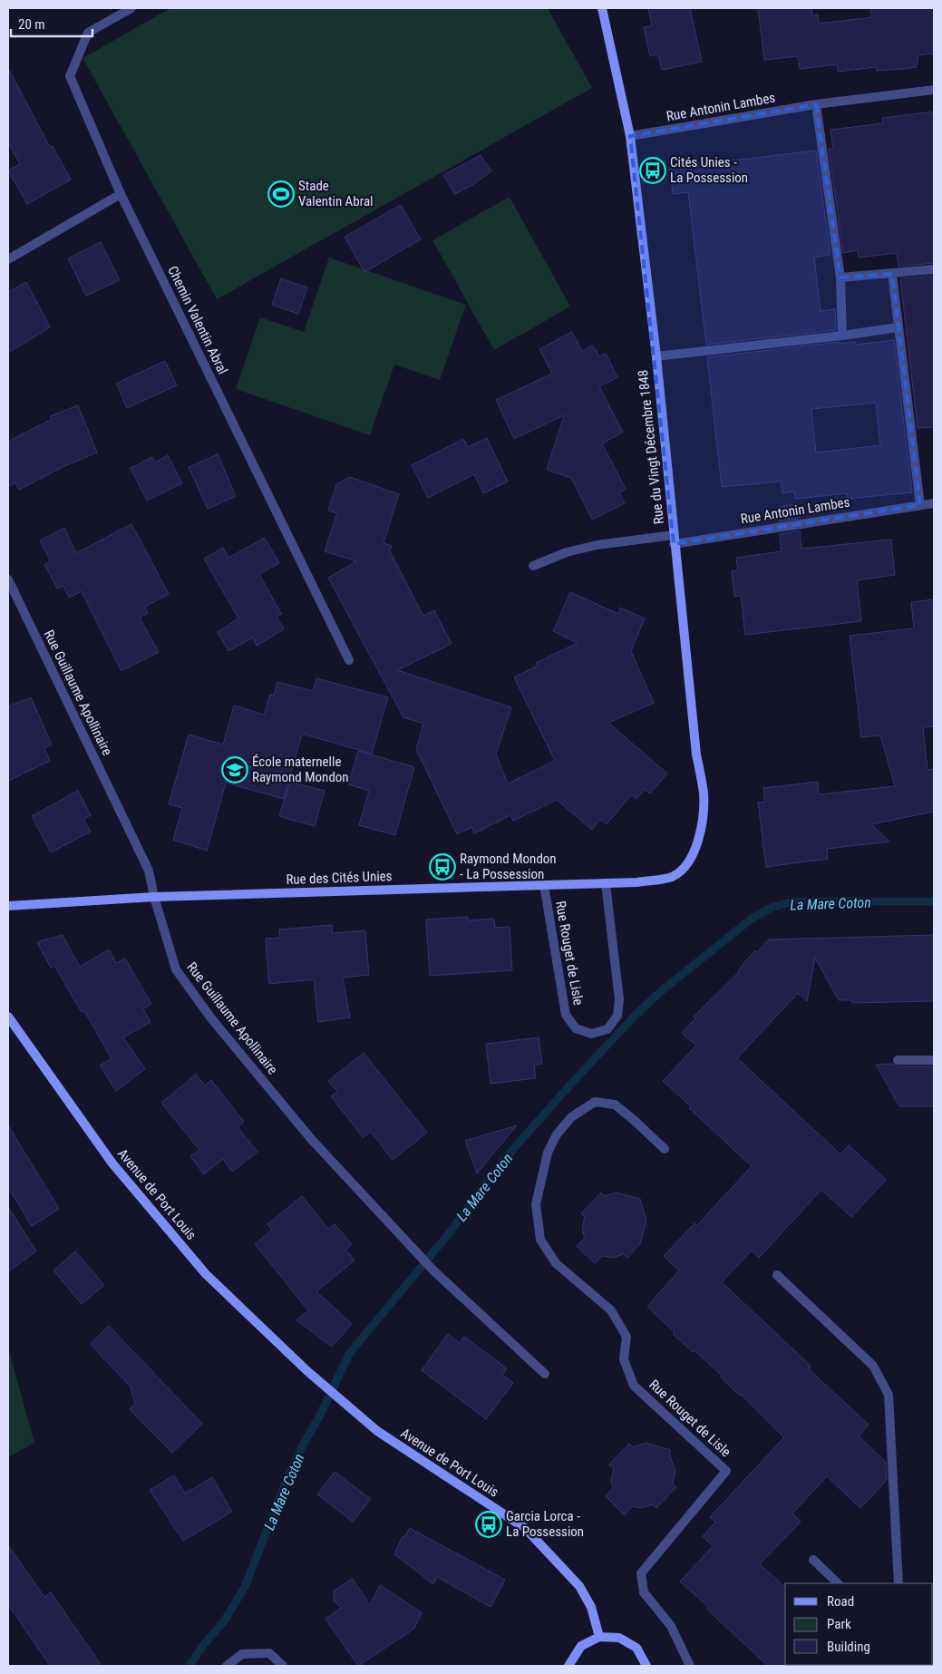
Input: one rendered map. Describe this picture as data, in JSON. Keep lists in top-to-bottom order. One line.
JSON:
{"streets":{"street":["Rue Antonin Lambes","Chemin Valentin Abral","Rue du Vingt Décembre 1848","Rue Guillaume Apollinaire","Rue des Cités Unies","Rue Rouget de Lisle","Avenue de Port Louis"]},"crossings":[["Rue Antonin Lambes","Rue du Vingt Décembre 1848"],["Rue du Vingt Décembre 1848","Rue des Cités Unies"],["Rue Guillaume Apollinaire","Rue des Cités Unies"],["Rue des Cités Unies","Rue Rouget de Lisle"]],"water":["La Mare Coton"],"places":{"bus stop":["Cités Unies - La Possession","Raymond Mondon - La Possession","Garcia Lorca - La Possession"],"sports":["Stade Valentin Abral"],"school or university":["École maternelle Raymond Mondon"]},"legend":["Road","Park","Building"],"scale_bar":"20 m"}
